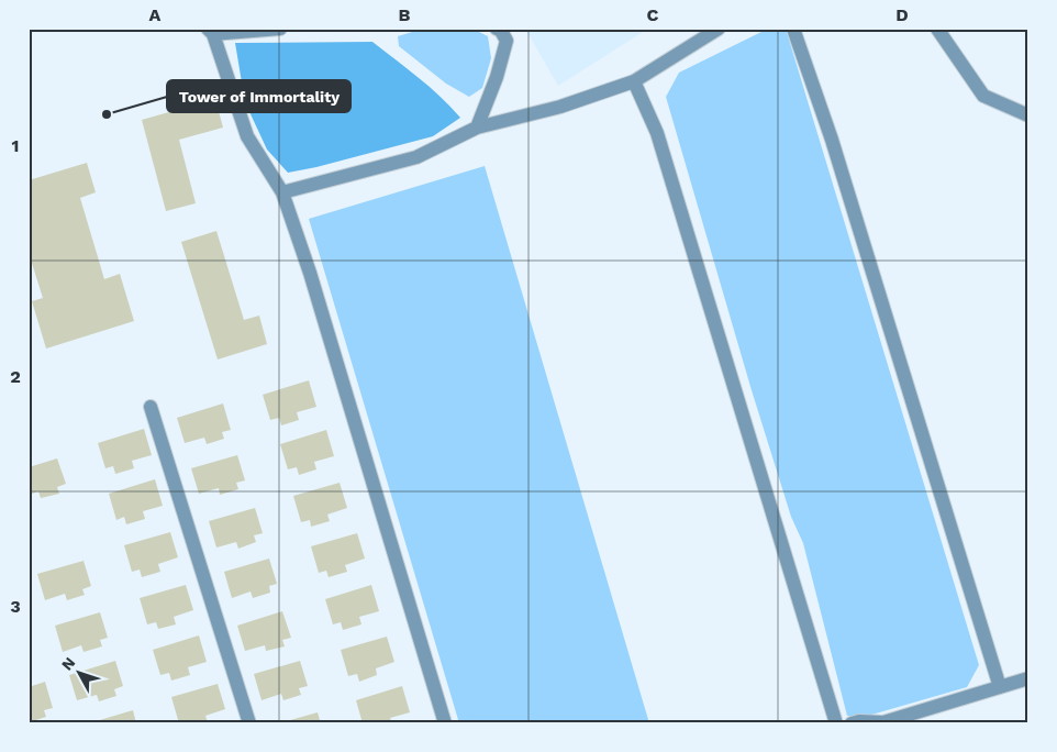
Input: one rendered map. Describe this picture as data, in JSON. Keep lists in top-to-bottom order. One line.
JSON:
{"places":["Tower of Immortality"],"north":"top left","grid":{"columns":["A","B","C","D"],"rows":["1","2","3"]}}
